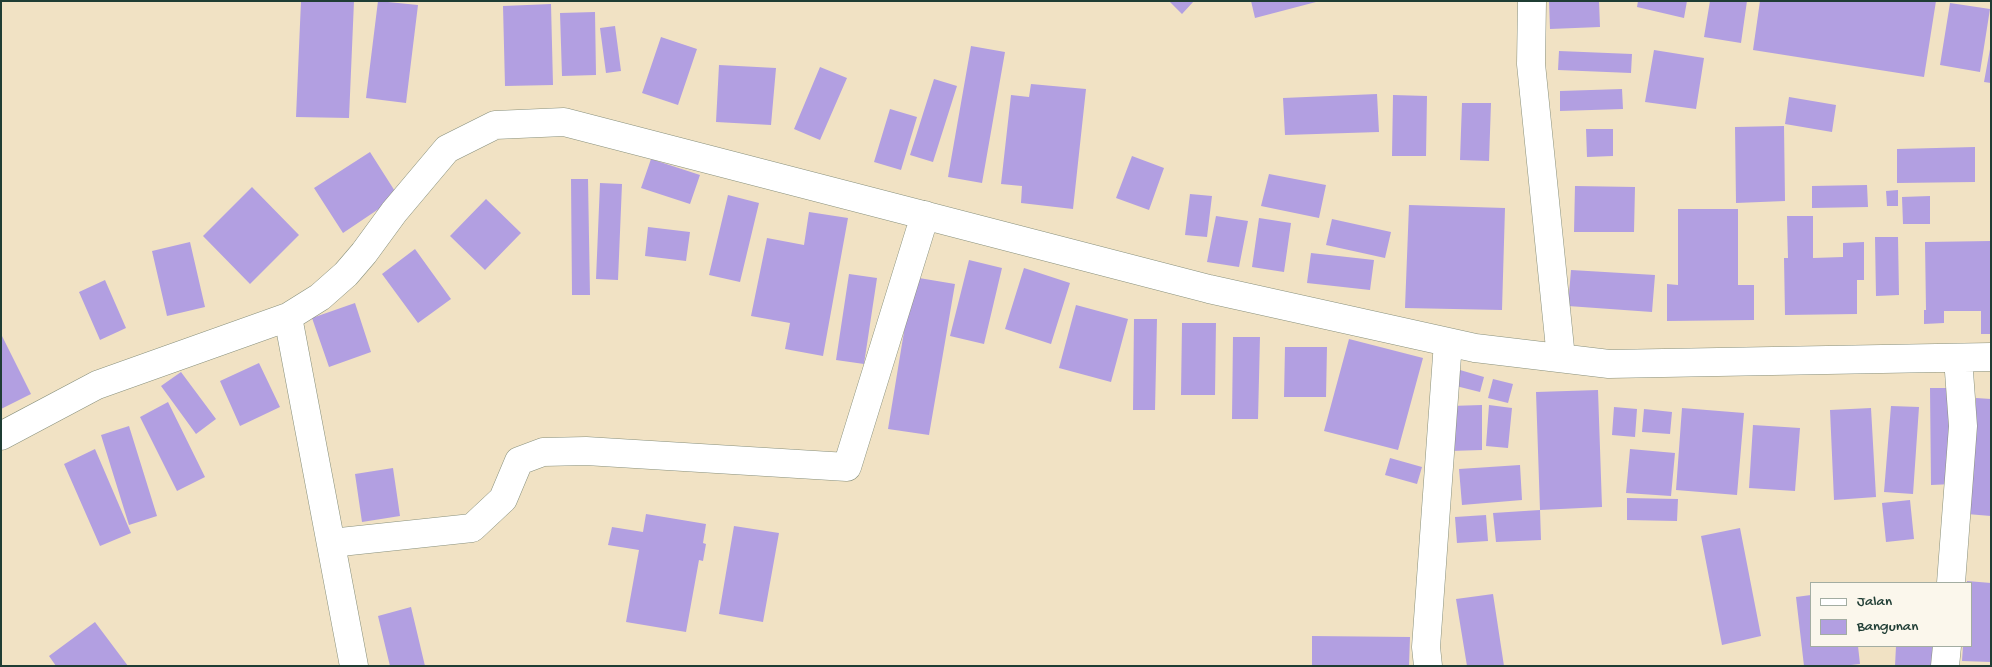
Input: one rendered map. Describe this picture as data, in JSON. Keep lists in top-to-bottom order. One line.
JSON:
{"legend":["Jalan","Bangunan"]}
